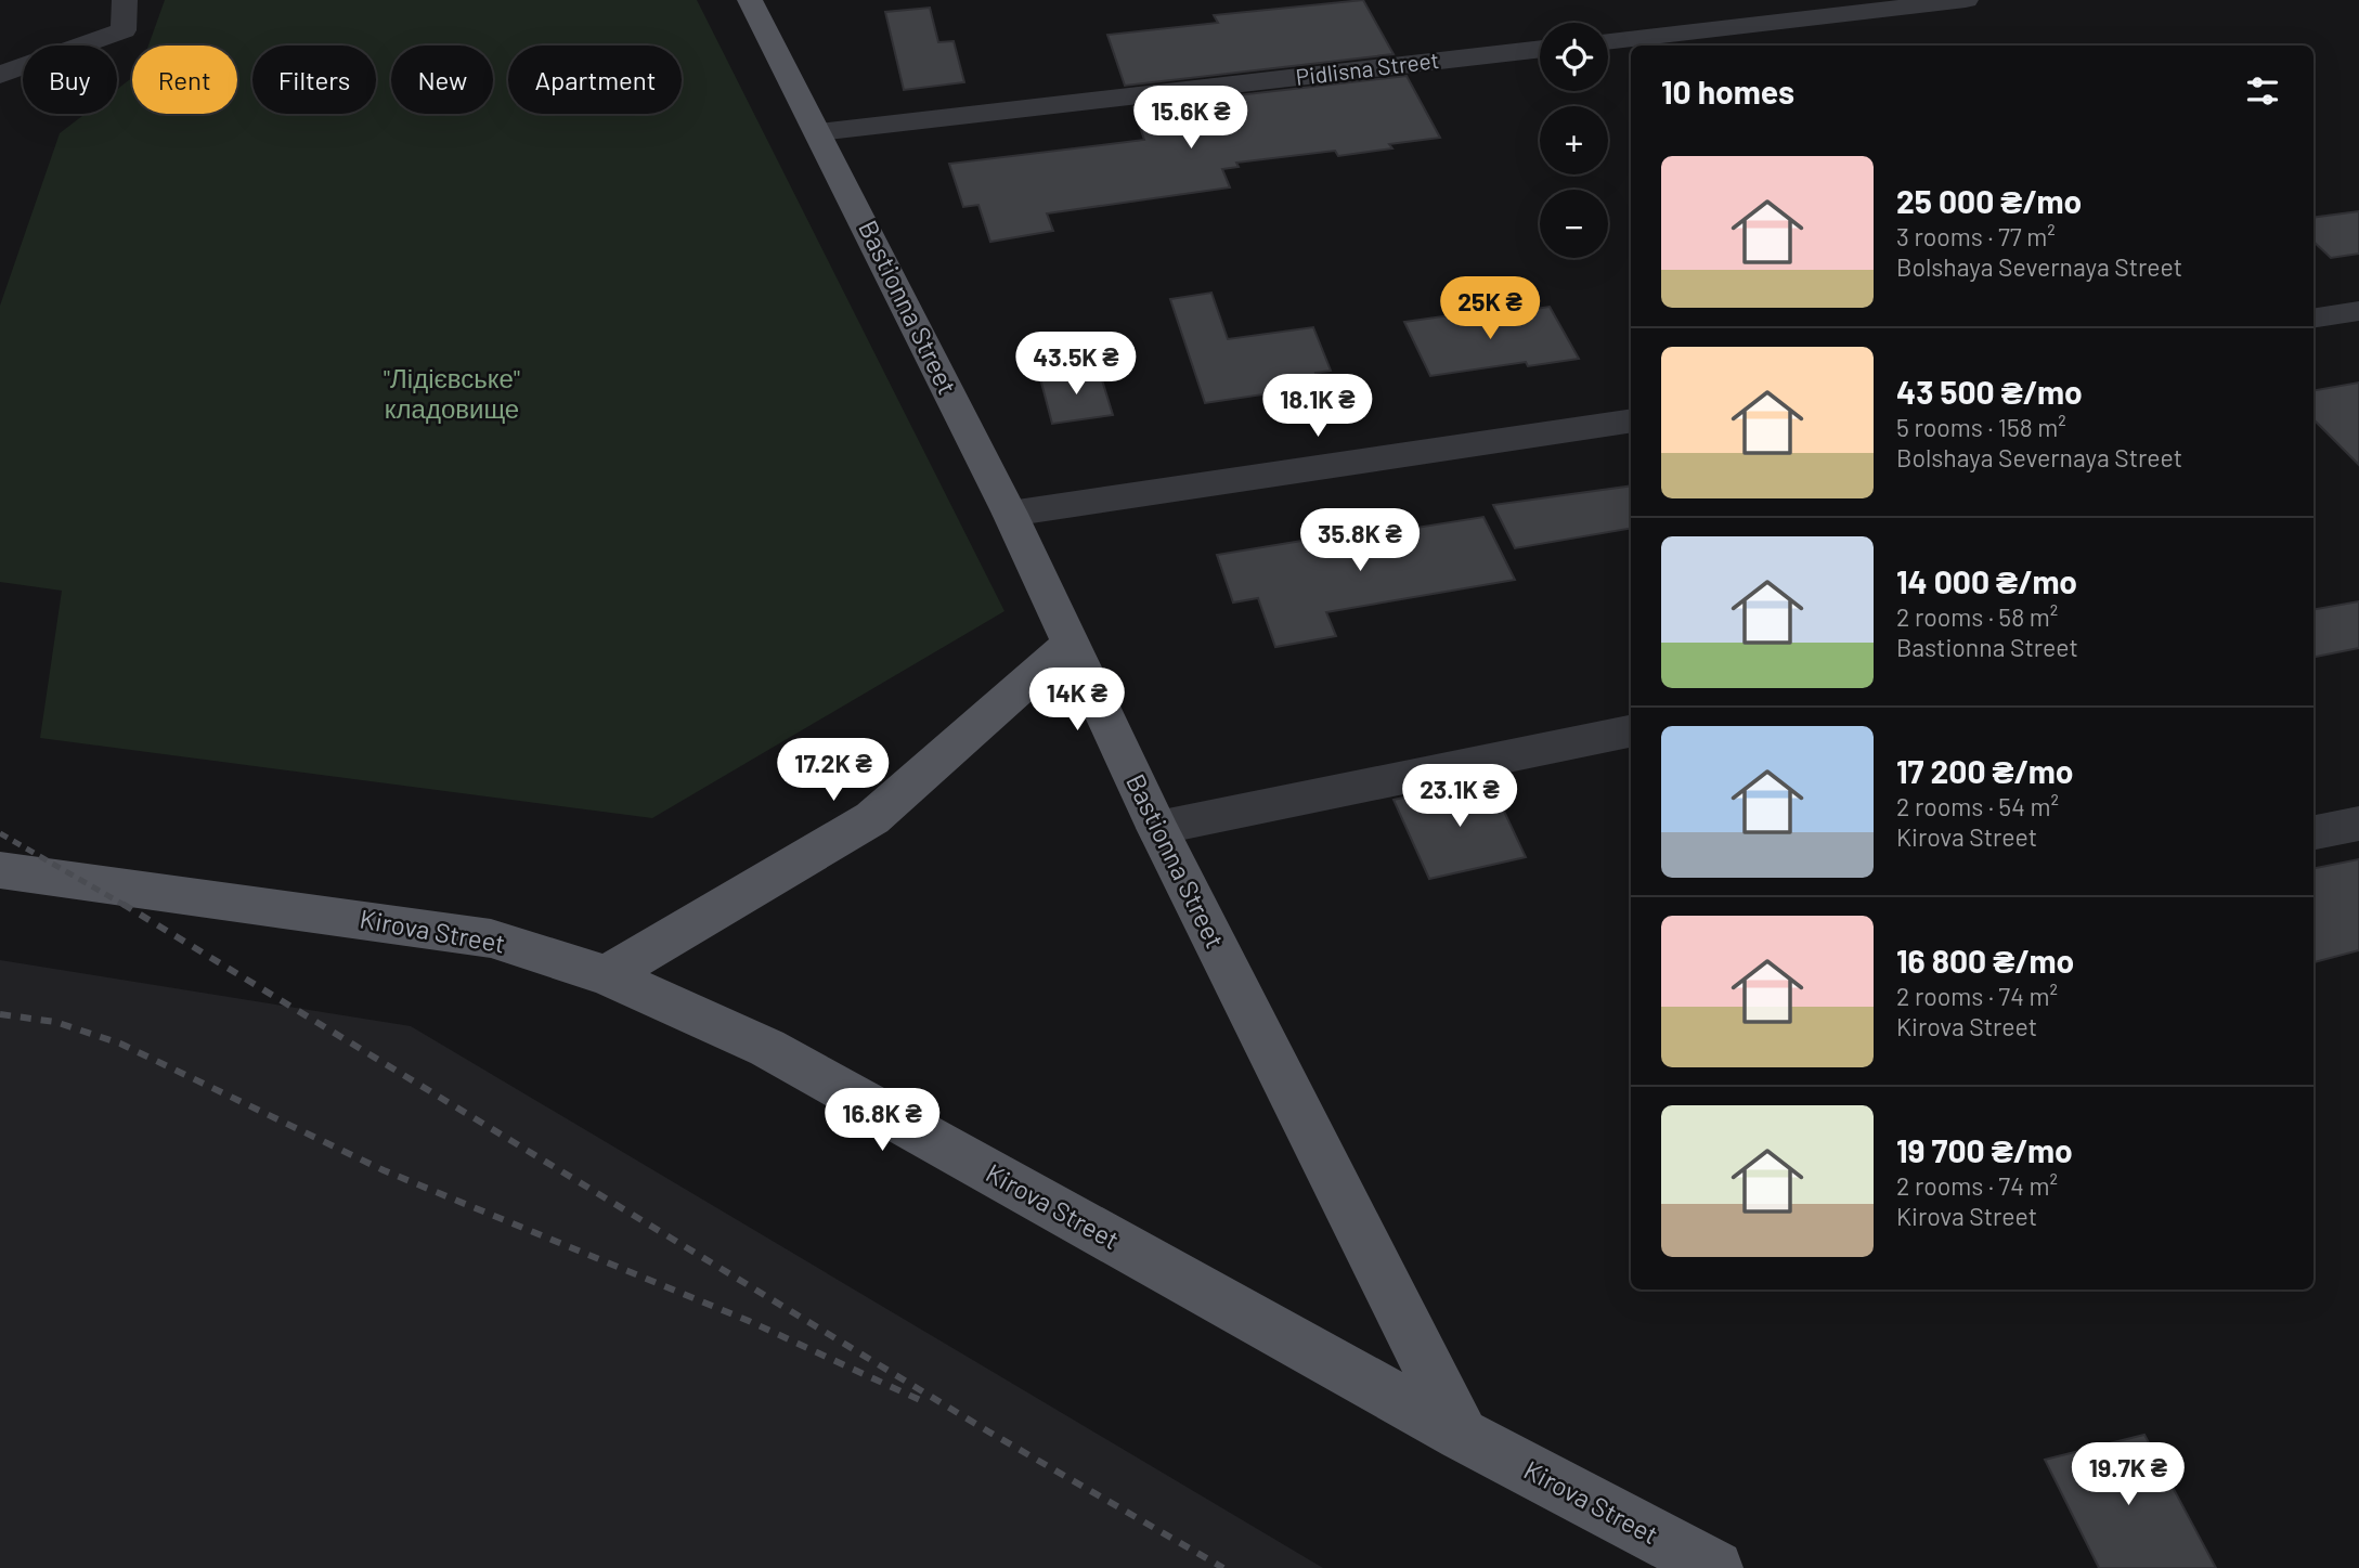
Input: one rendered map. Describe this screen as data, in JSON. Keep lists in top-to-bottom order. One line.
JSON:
{"streets":{"main road":["Bastionna Street","Kirova Street"],"street":["Pidlisna Street"]},"crossings":[["Pidlisna Street","Bastionna Street"],["Bastionna Street","Kirova Street"]],"parks":["\"Лідієвське\" кладовище"],"page":{"map_buttons":["+","−"],"chip":["Buy","Rent","Filters","New","Apartment"],"heading":"10 homes","price":["15.6K ₴","25K ₴","43.5K ₴","18.1K ₴","35.8K ₴","14K ₴","17.2K ₴","23.1K ₴","16.8K ₴","19.7K ₴"],"list":[{"name":"25 000 ₴/mo","note":"3 rooms · 77 m² · Bolshaya Severnaya Street"},{"name":"43 500 ₴/mo","note":"5 rooms · 158 m² · Bolshaya Severnaya Street"},{"name":"14 000 ₴/mo","note":"2 rooms · 58 m² · Bastionna Street"},{"name":"17 200 ₴/mo","note":"2 rooms · 54 m² · Kirova Street"},{"name":"16 800 ₴/mo","note":"2 rooms · 74 m² · Kirova Street"},{"name":"19 700 ₴/mo","note":"2 rooms · 74 m² · Kirova Street"}]}}
